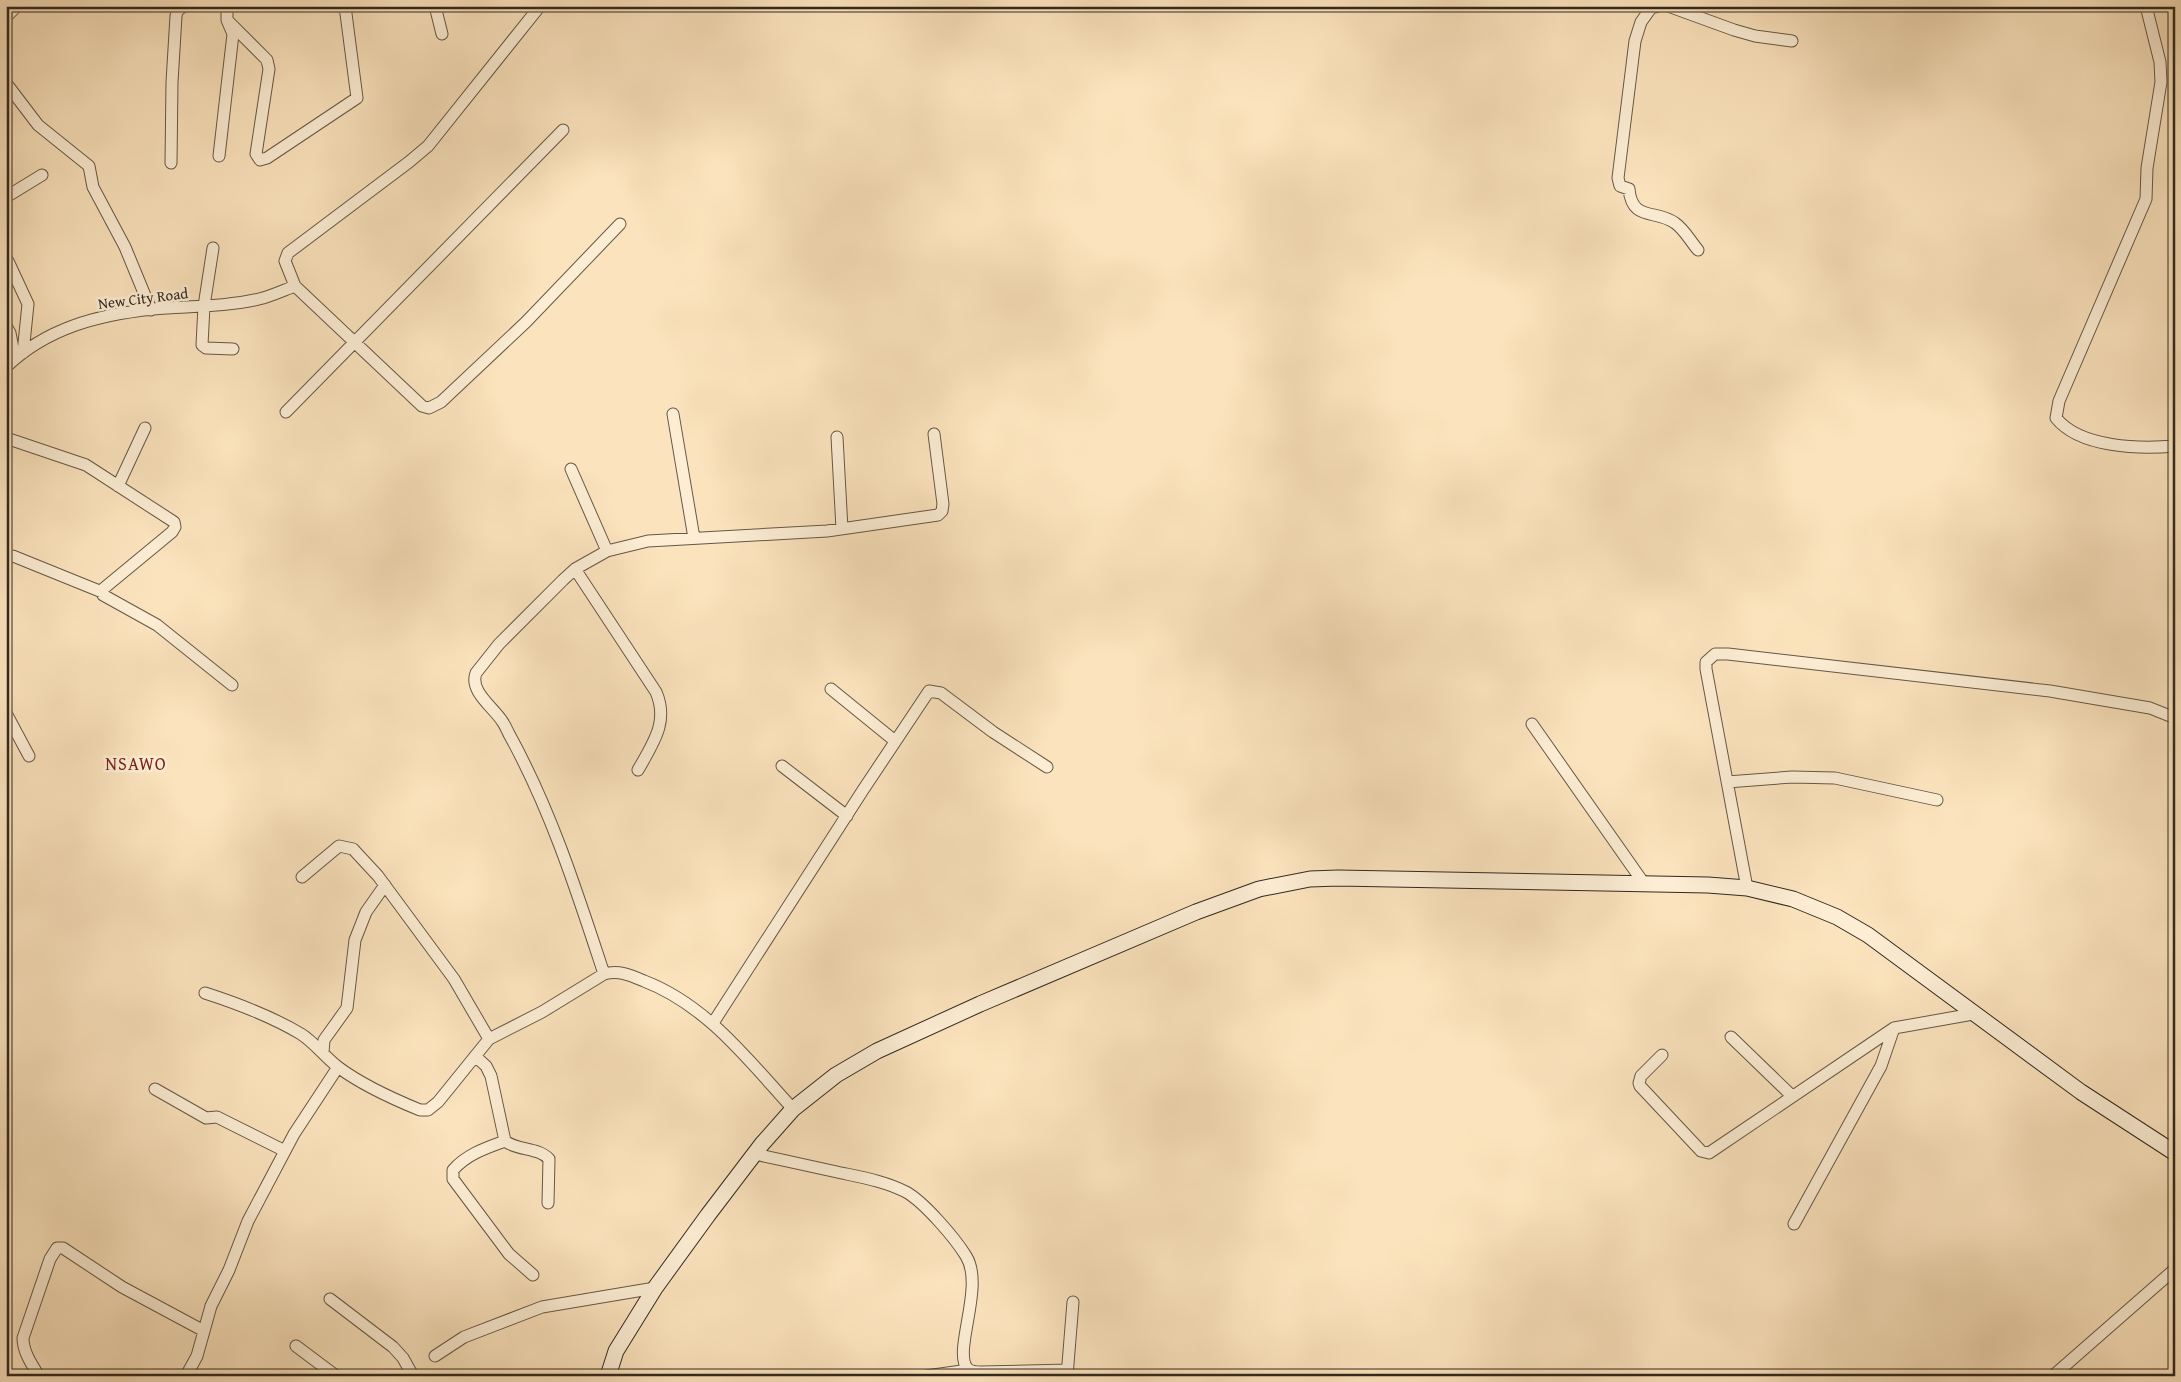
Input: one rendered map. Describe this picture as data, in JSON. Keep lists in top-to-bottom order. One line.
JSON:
{"streets":{"street":["New City Road"]},"districts":["NSAWO"]}
